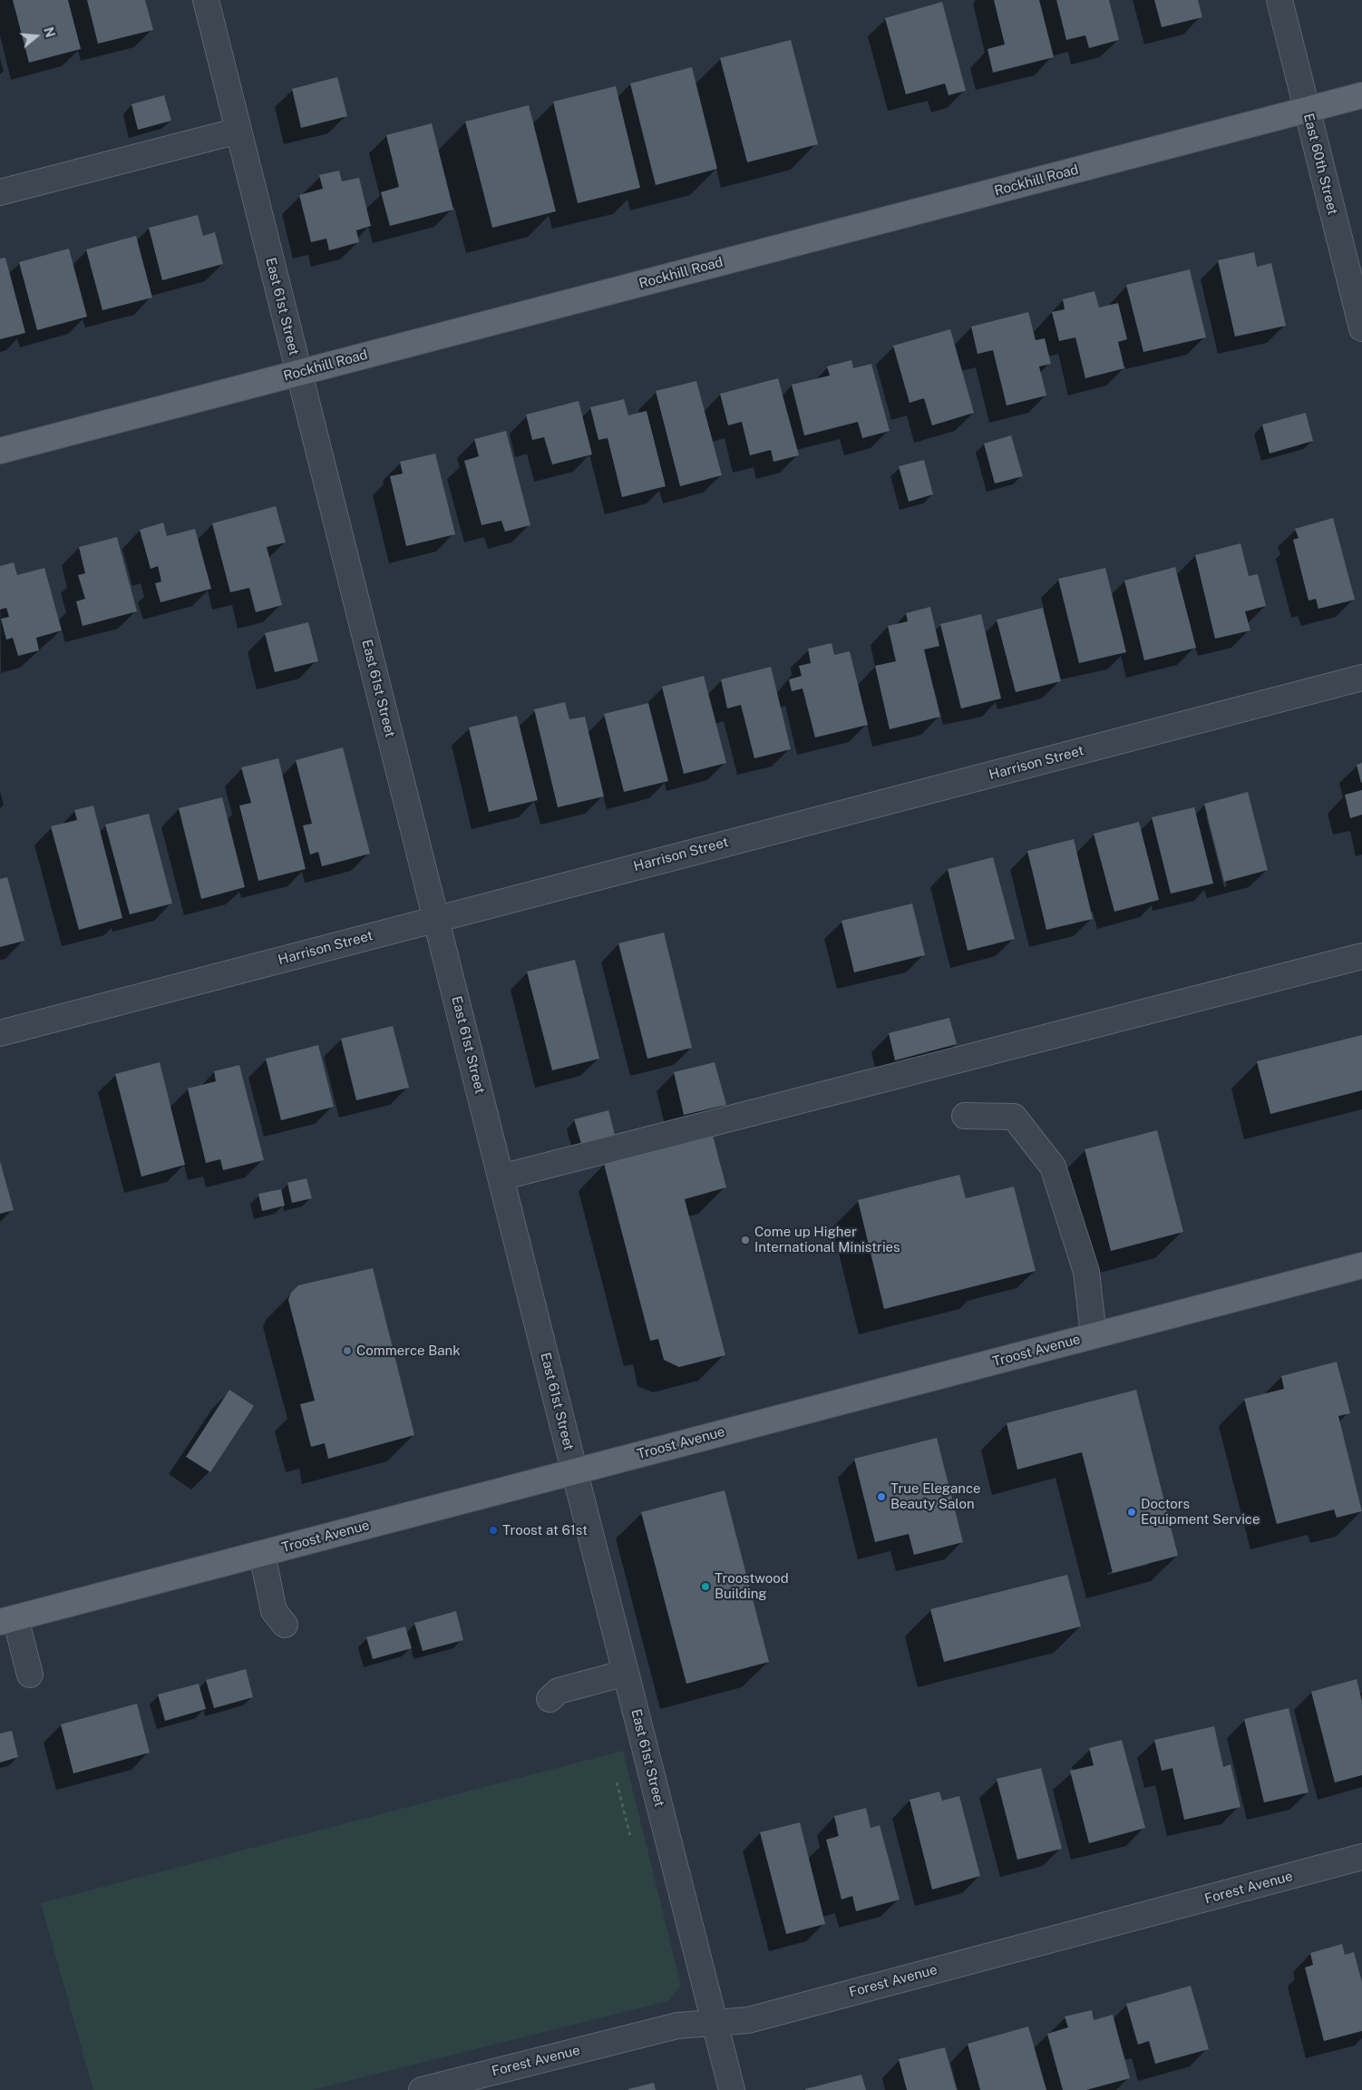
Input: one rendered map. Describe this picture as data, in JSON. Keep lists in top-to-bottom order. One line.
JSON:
{"streets":{"main road":["Rockhill Road","Troost Avenue"],"street":["East 60th Street","East 61st Street","Harrison Street","Forest Avenue"]},"crossings":[["East 60th Street","Rockhill Road"],["Rockhill Road","East 61st Street"],["East 61st Street","Harrison Street"],["East 61st Street","Troost Avenue"],["East 61st Street","Forest Avenue"]],"places":["Come up Higher International Ministries","Commerce Bank","True Elegance Beauty Salon","Doctors Equipment Service","Troost at 61st","Troostwood Building"],"north":"right"}
